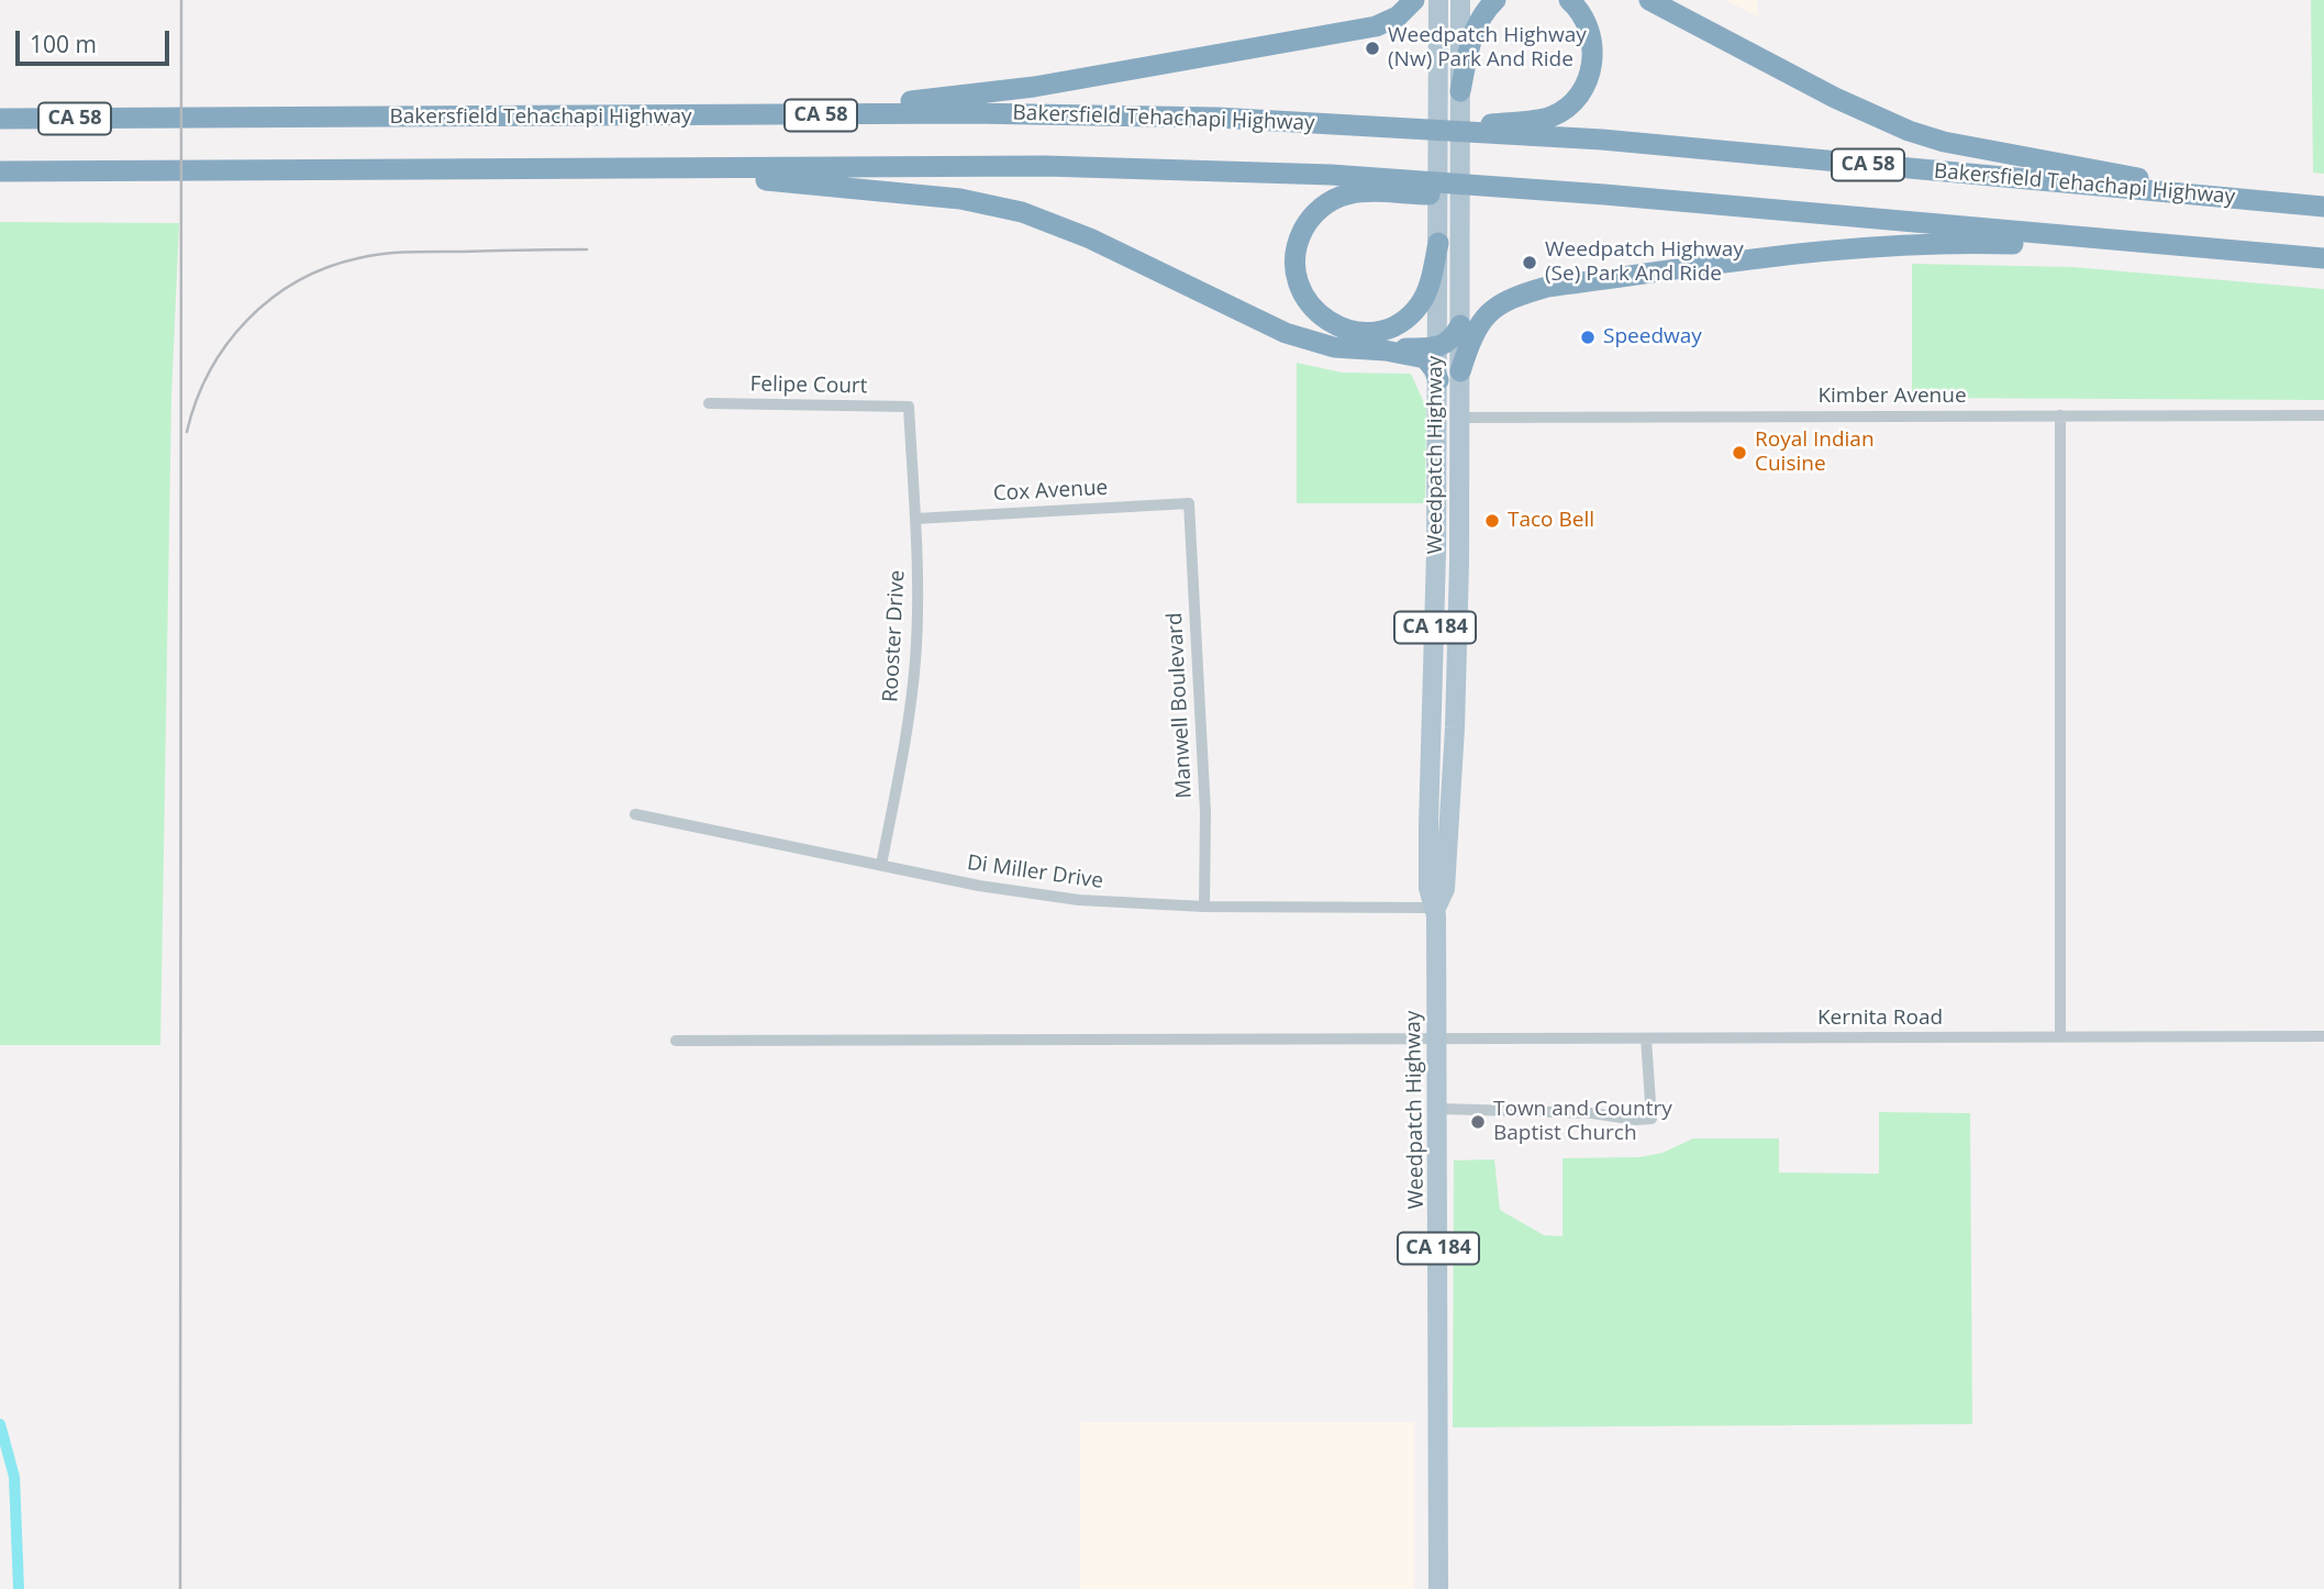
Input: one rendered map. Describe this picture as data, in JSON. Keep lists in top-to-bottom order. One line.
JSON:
{"streets":{"highway":["CA 58","Bakersfield Tehachapi Highway"],"main road":["Weedpatch Highway","CA 184"],"street":["Felipe Court","Kimber Avenue","Cox Avenue","Rooster Drive","Manwell Boulevard","Di Miller Drive","Kernita Road"]},"crossings":[["Felipe Court","Rooster Drive"],["Kimber Avenue","Weedpatch Highway"],["Weedpatch Highway","Di Miller Drive"],["Weedpatch Highway","Kernita Road"],["Cox Avenue","Rooster Drive"],["Cox Avenue","Manwell Boulevard"],["Rooster Drive","Di Miller Drive"],["Manwell Boulevard","Di Miller Drive"]],"places":["Weedpatch Highway (Nw) Park And Ride","Weedpatch Highway (Se) Park And Ride","Speedway","Royal Indian Cuisine","Taco Bell","Town and Country Baptist Church"],"scale_bar":"100 m"}
